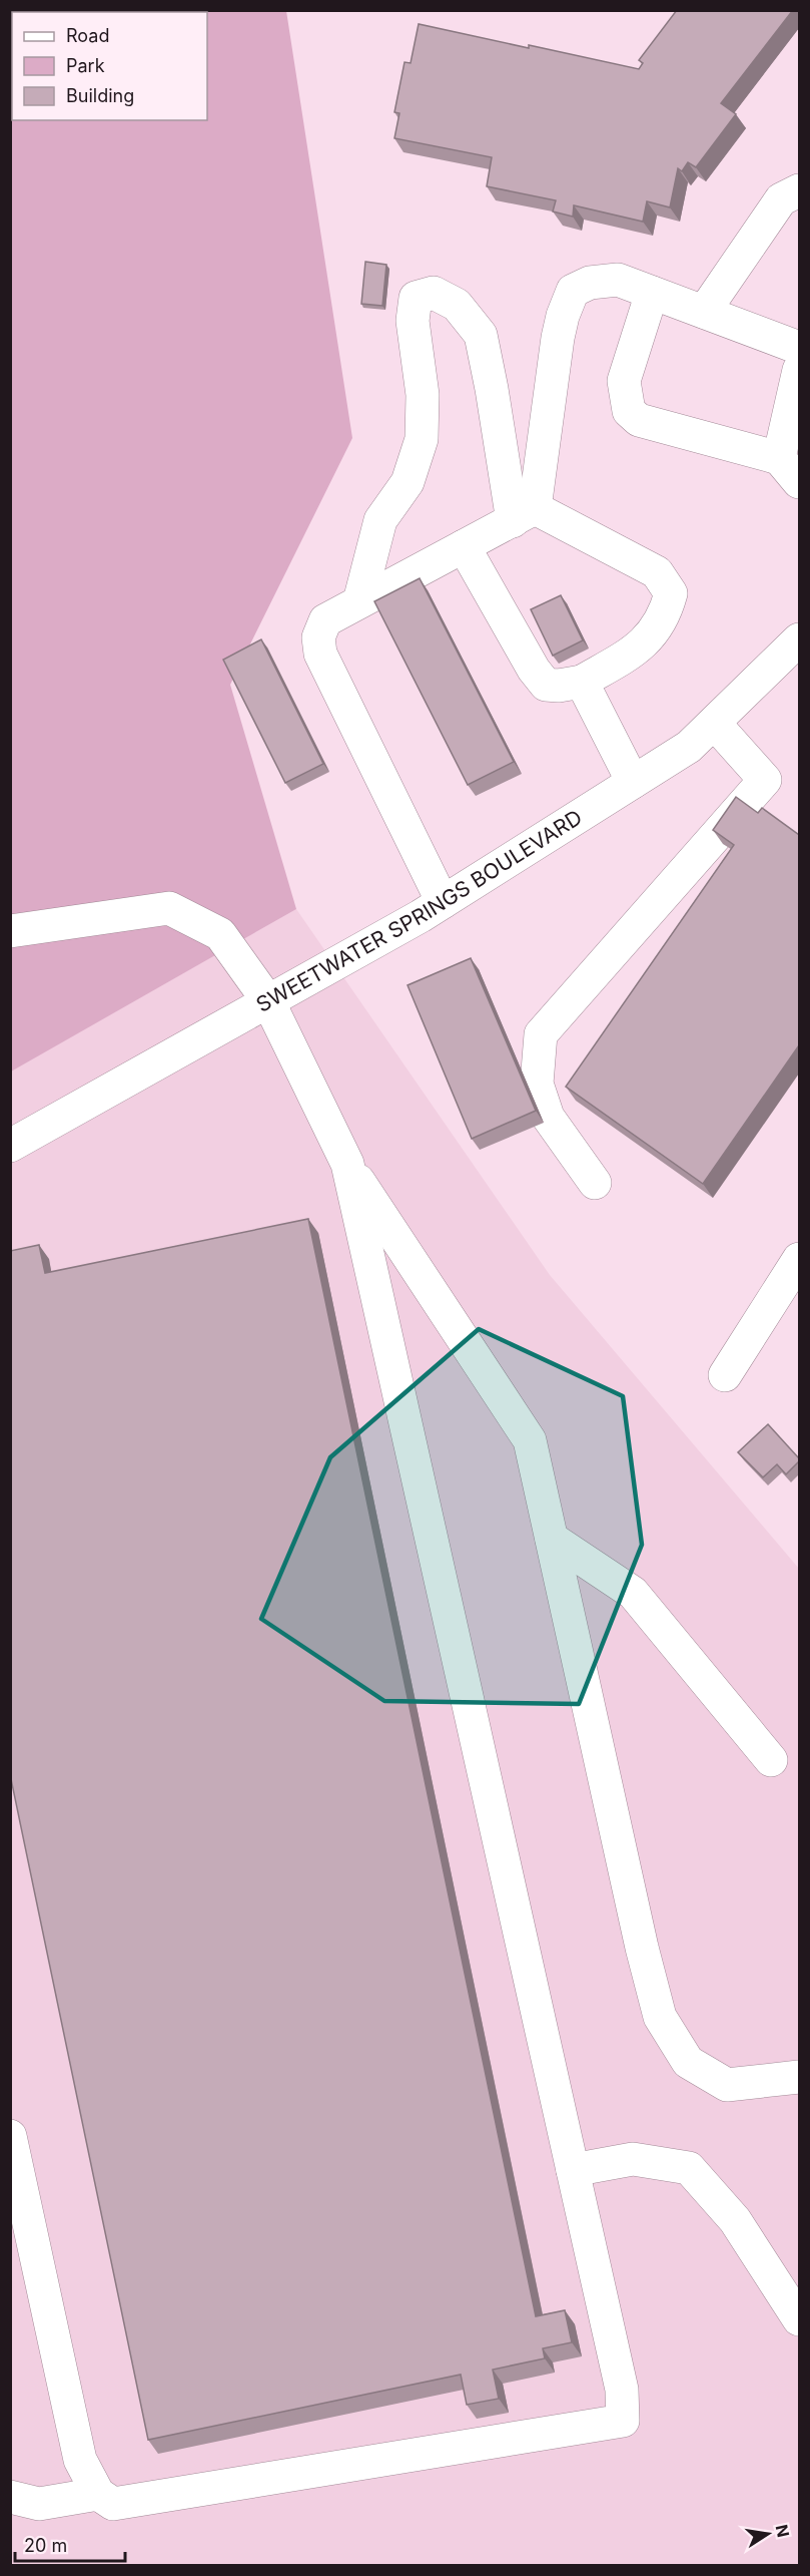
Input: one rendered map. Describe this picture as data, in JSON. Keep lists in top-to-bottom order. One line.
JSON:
{"streets":{"street":["SWEETWATER SPRINGS BOULEVARD"]},"legend":["Road","Park","Building"],"scale_bar":"20 m","north":"right"}
